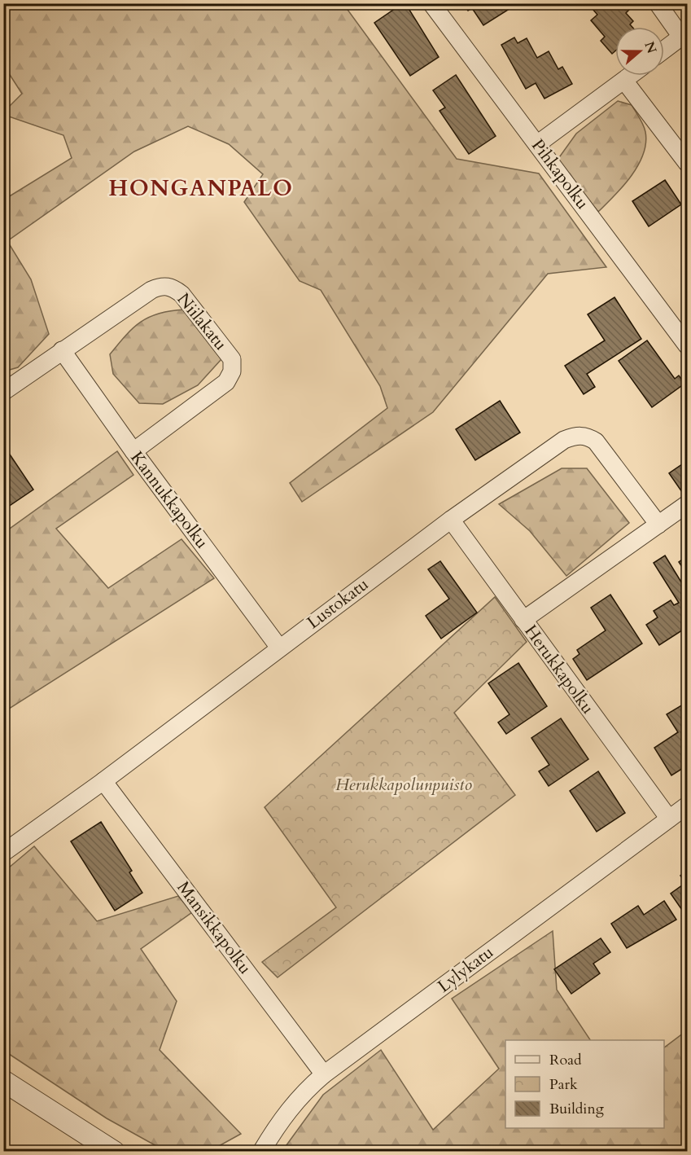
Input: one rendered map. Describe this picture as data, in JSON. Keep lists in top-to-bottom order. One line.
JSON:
{"streets":{"street":["Pihkapolku","Niilakatu","Kannukkapolku","Lustokatu","Herukkapolku","Mansikkapolku","Lylykatu"]},"crossings":[["Niilakatu","Kannukkapolku"],["Kannukkapolku","Lustokatu"],["Lustokatu","Herukkapolku"],["Lustokatu","Mansikkapolku"],["Herukkapolku","Lylykatu"],["Mansikkapolku","Lylykatu"]],"districts":["HONGANPALO"],"parks":["Herukkapolunpuisto"],"legend":["Road","Park","Building"],"north":"right"}
